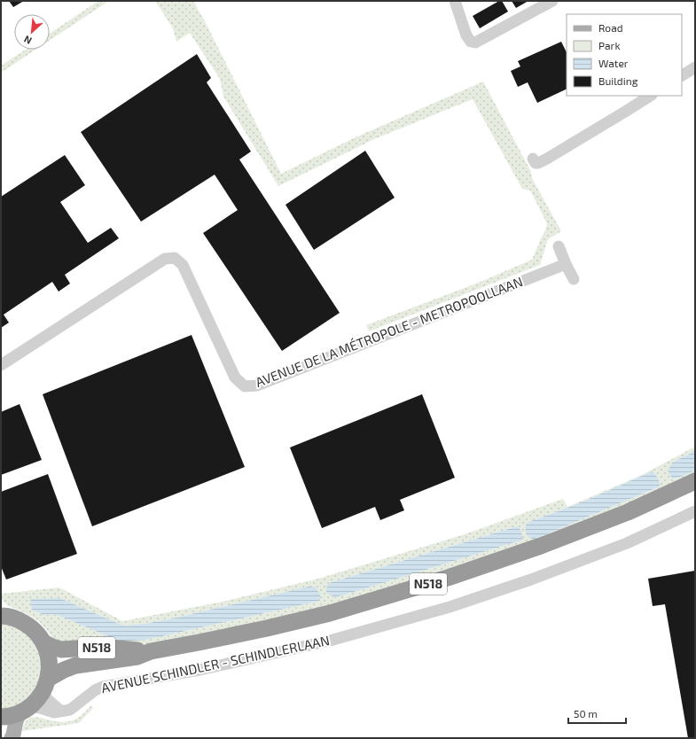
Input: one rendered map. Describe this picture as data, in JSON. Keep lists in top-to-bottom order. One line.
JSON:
{"streets":{"highway":["N518"],"street":["AVENUE DE LA MÉTROPOLE - METROPOOLLAAN","AVENUE SCHINDLER - SCHINDLERLAAN"]},"crossings":[["N518","AVENUE SCHINDLER - SCHINDLERLAAN"]],"legend":["Road","Park","Water","Building"],"scale_bar":"50 m","north":"bottom left"}
